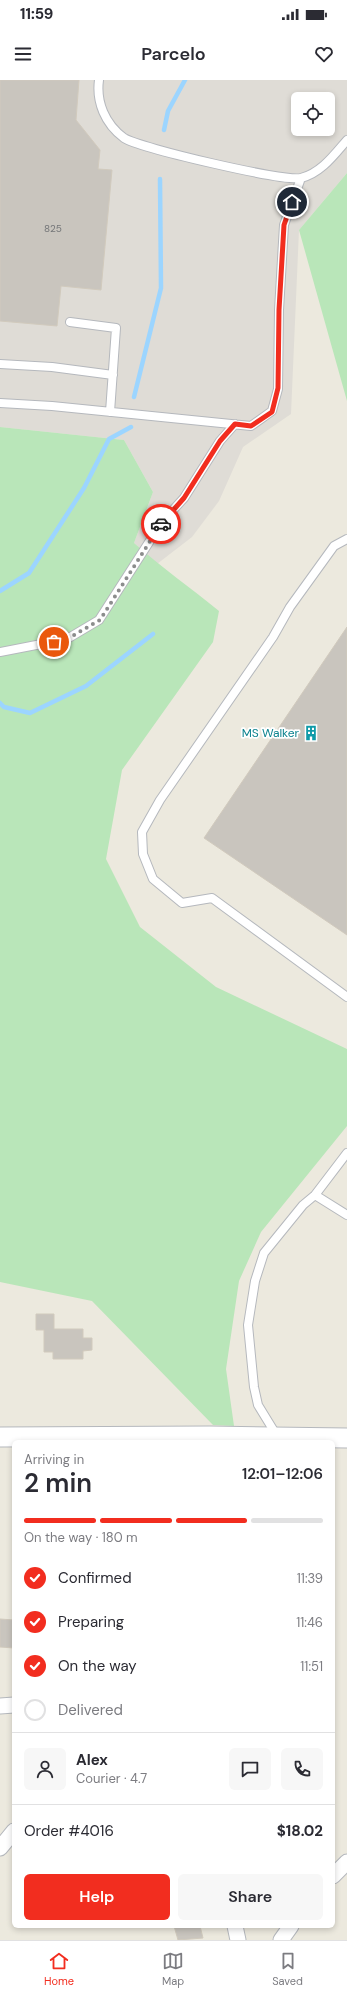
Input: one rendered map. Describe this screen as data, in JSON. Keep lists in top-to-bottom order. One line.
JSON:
{"places":{"building":["MS Walker"]},"house_numbers":["825"],"page":{"status":"11:59","header":"Parcelo","heading":["2 min","Arriving in","12:01–12:06"],"panel":["Alex","Courier · 4.7","Order #4016","$18.02"],"bar":"On the way · 180 m","list":[["Confirmed","11:39"],["Preparing","11:46"],["On the way","11:51"],"Delivered"],"buttons":["Help","Share"],"tabs":["Home","Map","Saved"]}}
